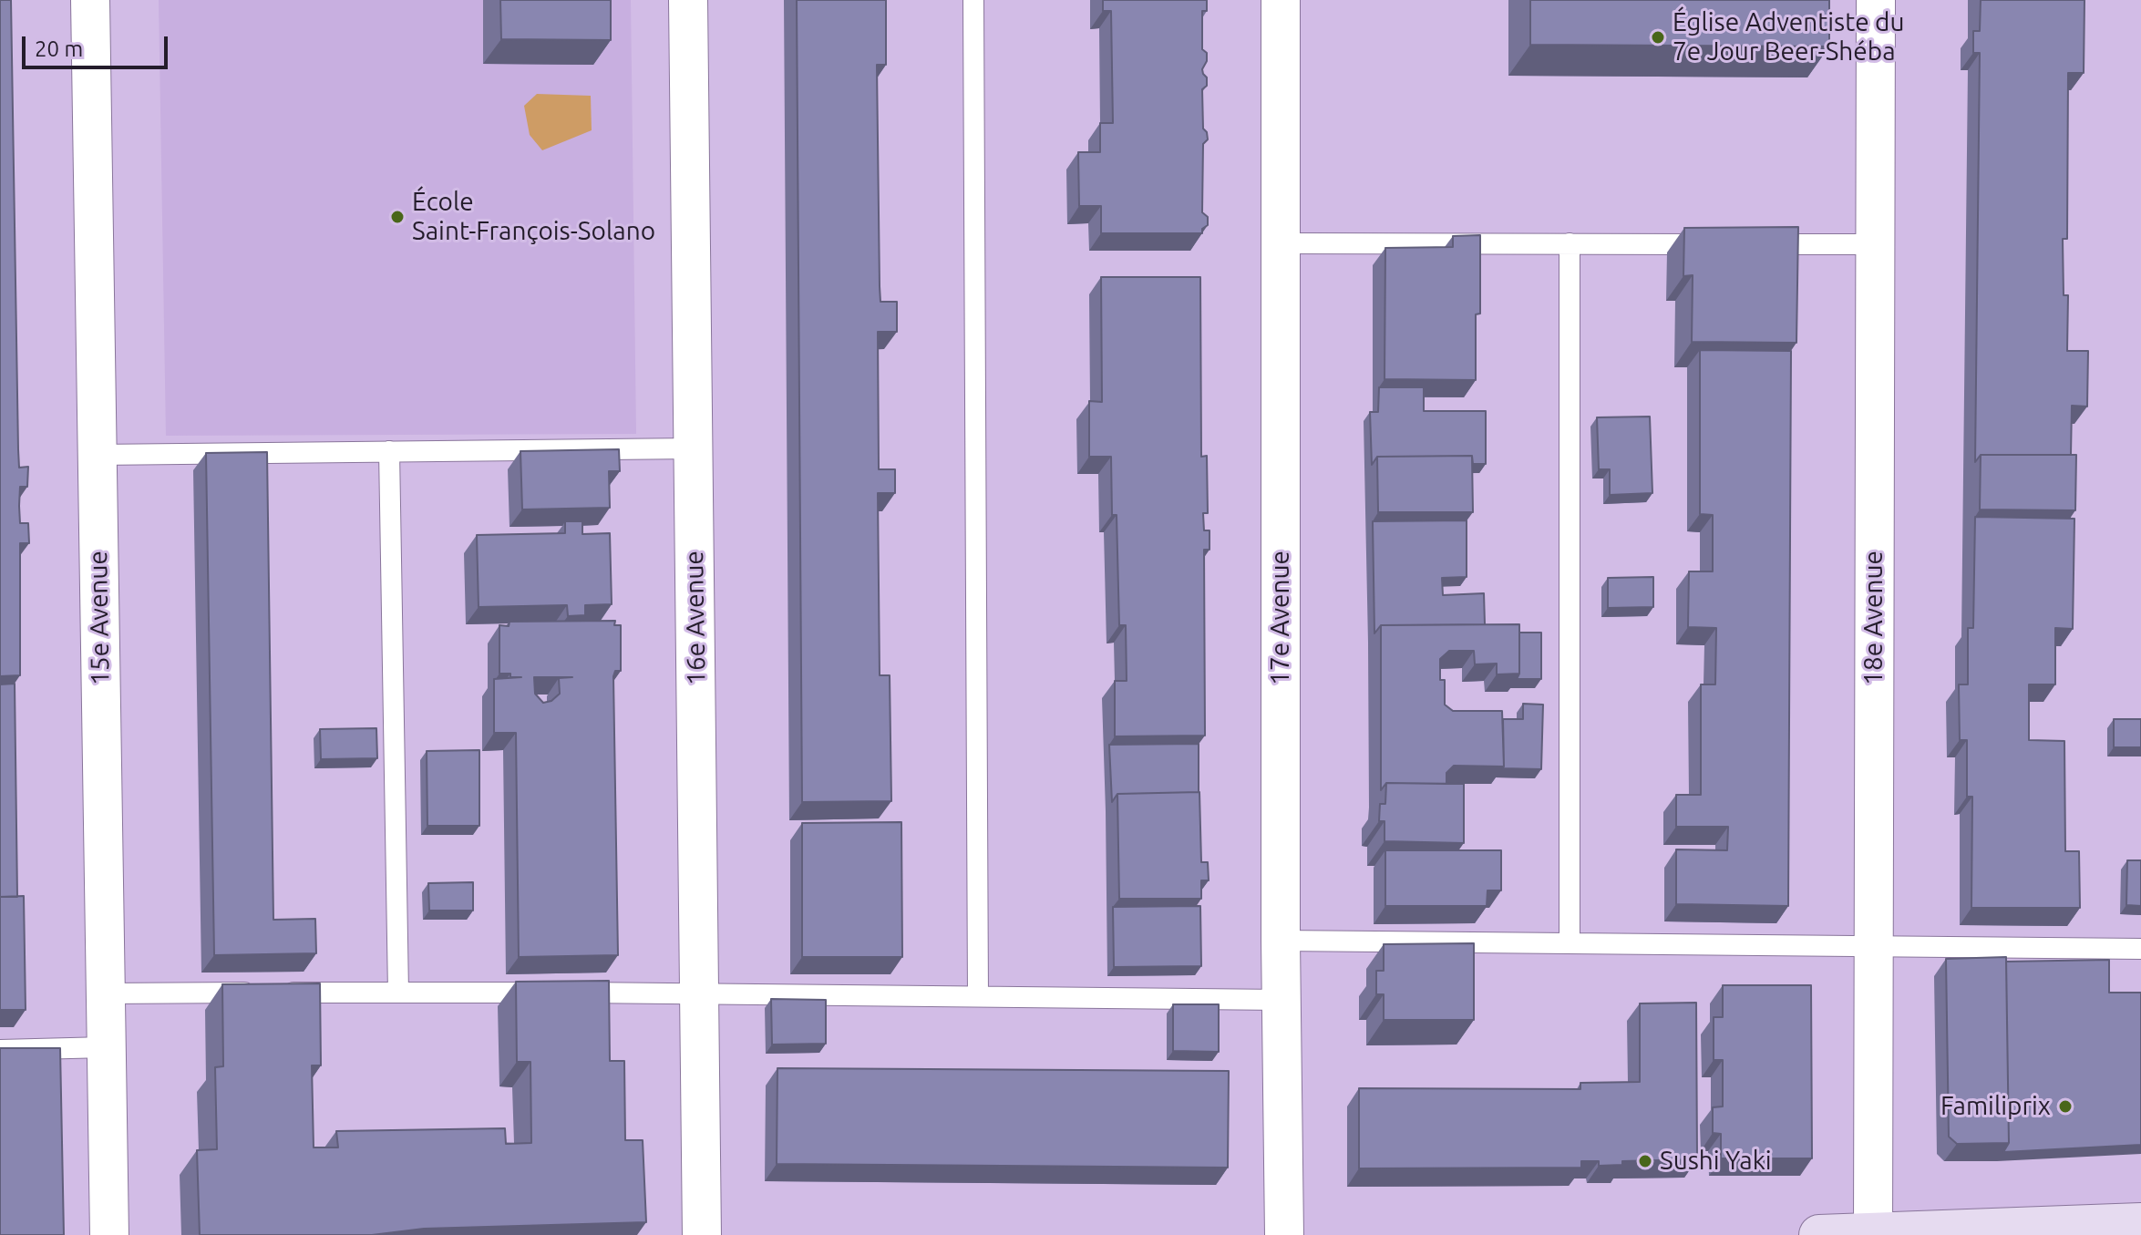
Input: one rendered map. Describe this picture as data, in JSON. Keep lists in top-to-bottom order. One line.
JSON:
{"streets":{"street":["15e Avenue","16e Avenue","17e Avenue","18e Avenue"]},"places":["Église Adventiste du 7e Jour Beer-Shéba","École Saint-François-Solano","Familiprix","Sushi Yaki"],"scale_bar":"20 m"}
